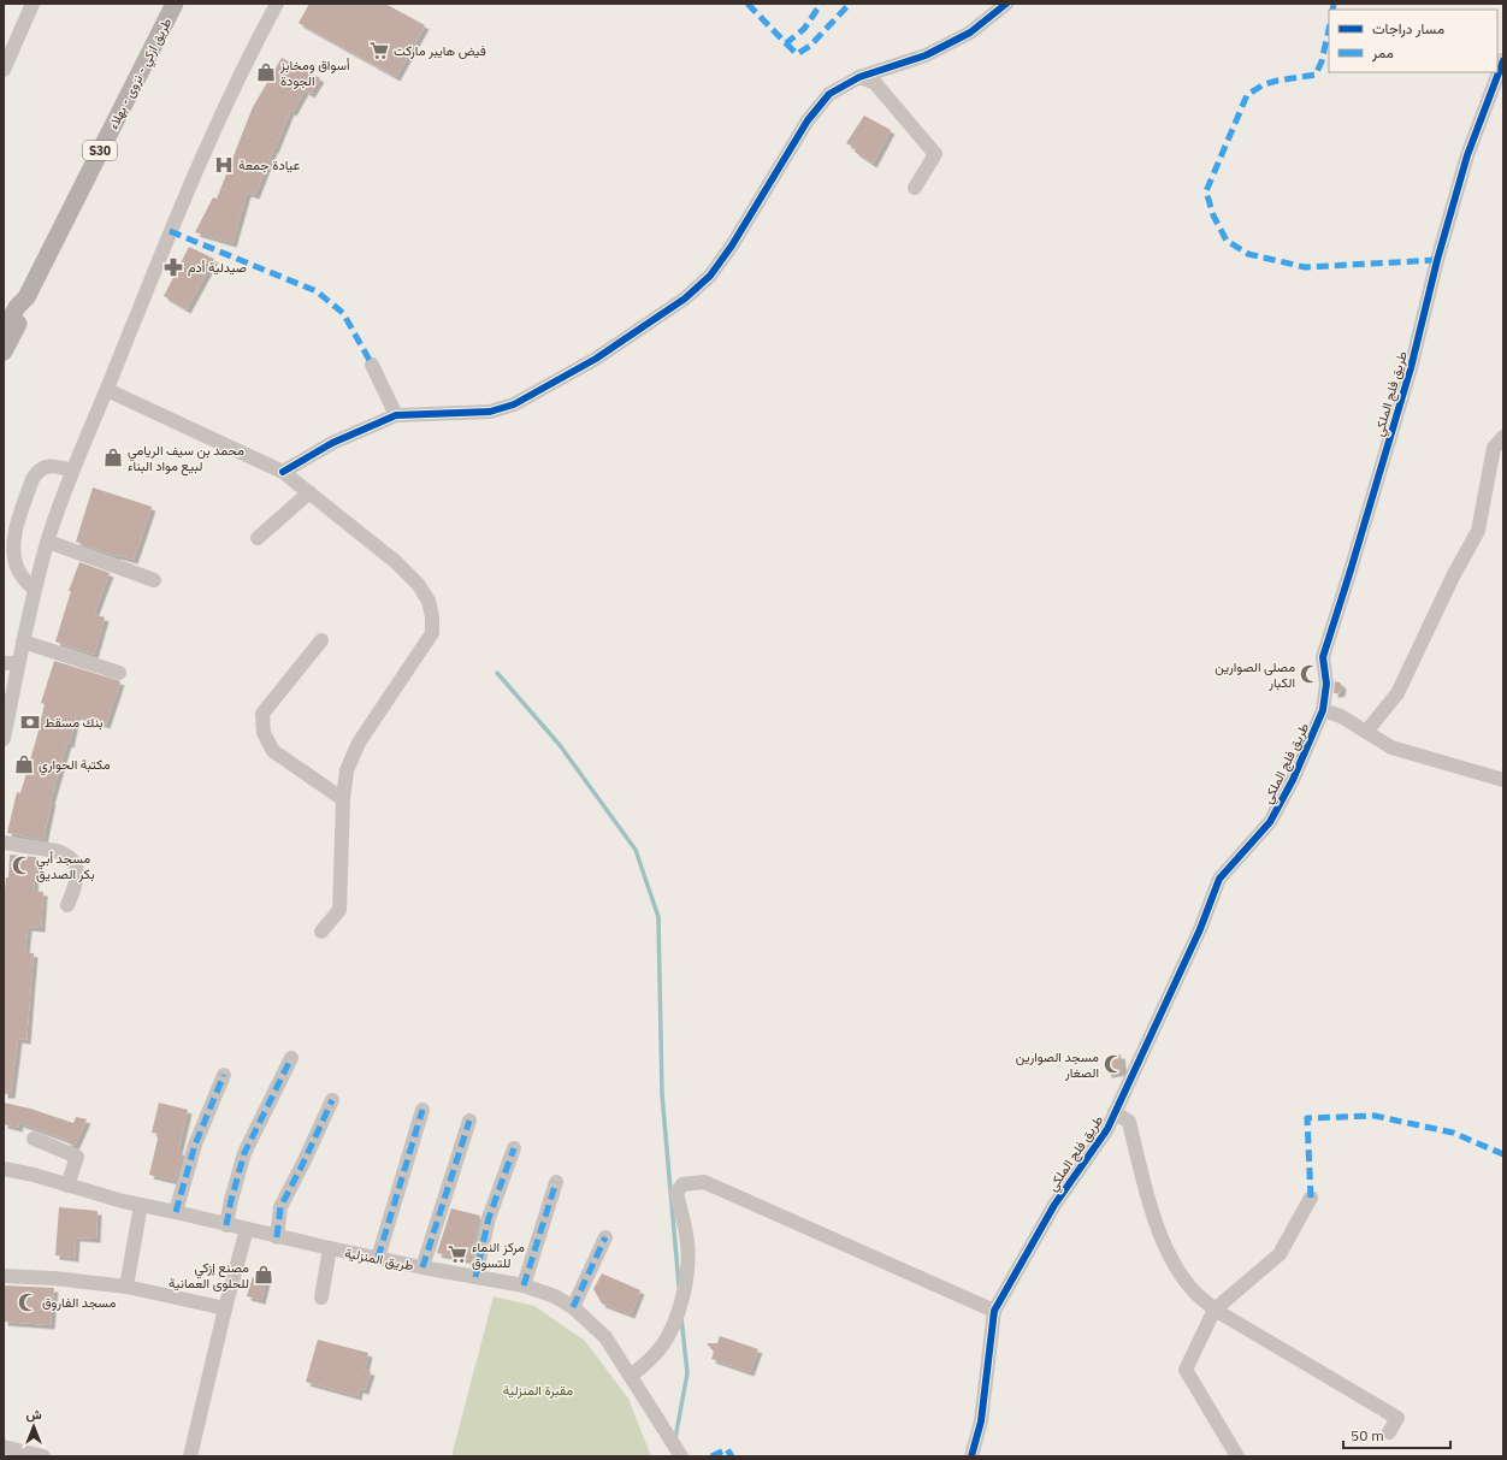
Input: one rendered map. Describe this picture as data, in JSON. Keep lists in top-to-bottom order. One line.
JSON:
{"streets":{"main road":["طريق ازكي - نزوى - بهلاء","S30"],"street":["طريق فلج الملكي","طريق المنزلية"]},"parks":["مقبرة المنزلية"],"places":{"supermarket":["فيض هايبر ماركت","مركز النماء للتسوق"],"shop":["أسواق ومخابز الجودة","محمد بن سيف الريامي لبيع مواد البناء","مكتبة الحواري","مصنع إزكي للحلوى العمانية"],"hospital":["عيادة جمعة"],"pharmacy":["صيدلية أدم"],"mosque":["مصلى الصوارين الكبار","مسجد أبي بكر الصديق","مسجد الصوارين الصغار","مسجد الفاروق"],"bank":["بنك مسقط"]},"legend":["مسار دراجات","ممر"],"scale_bar":"50 m","north":"top"}
